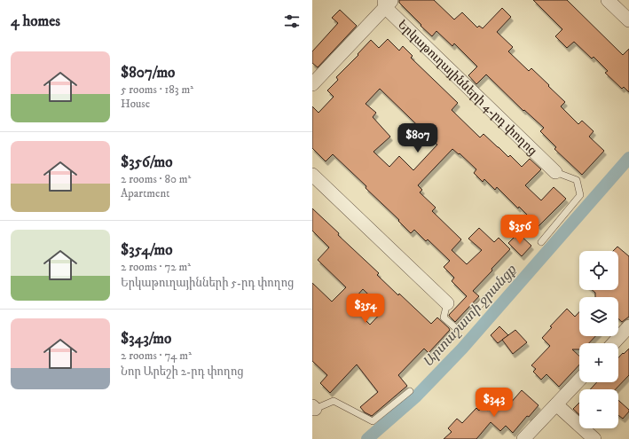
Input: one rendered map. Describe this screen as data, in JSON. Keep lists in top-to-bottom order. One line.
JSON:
{"streets":{"street":["Երկաթուղայինների 4-րդ փողոց"]},"water":["Արտաշատի ջրանցք"],"page":{"heading":"4 homes","list":[{"name":"$807/mo","note":"5 rooms · 183 m² · House"},{"name":"$356/mo","note":"2 rooms · 80 m² · Apartment"},{"name":"$354/mo","note":"2 rooms · 72 m² · Երկաթուղայինների 5-րդ փողոց"},{"name":"$343/mo","note":"2 rooms · 74 m² · Նոր Արեշի 2-րդ փողոց"}],"price":["$807","$356","$354","$343"],"map_buttons":["+","−"]}}
